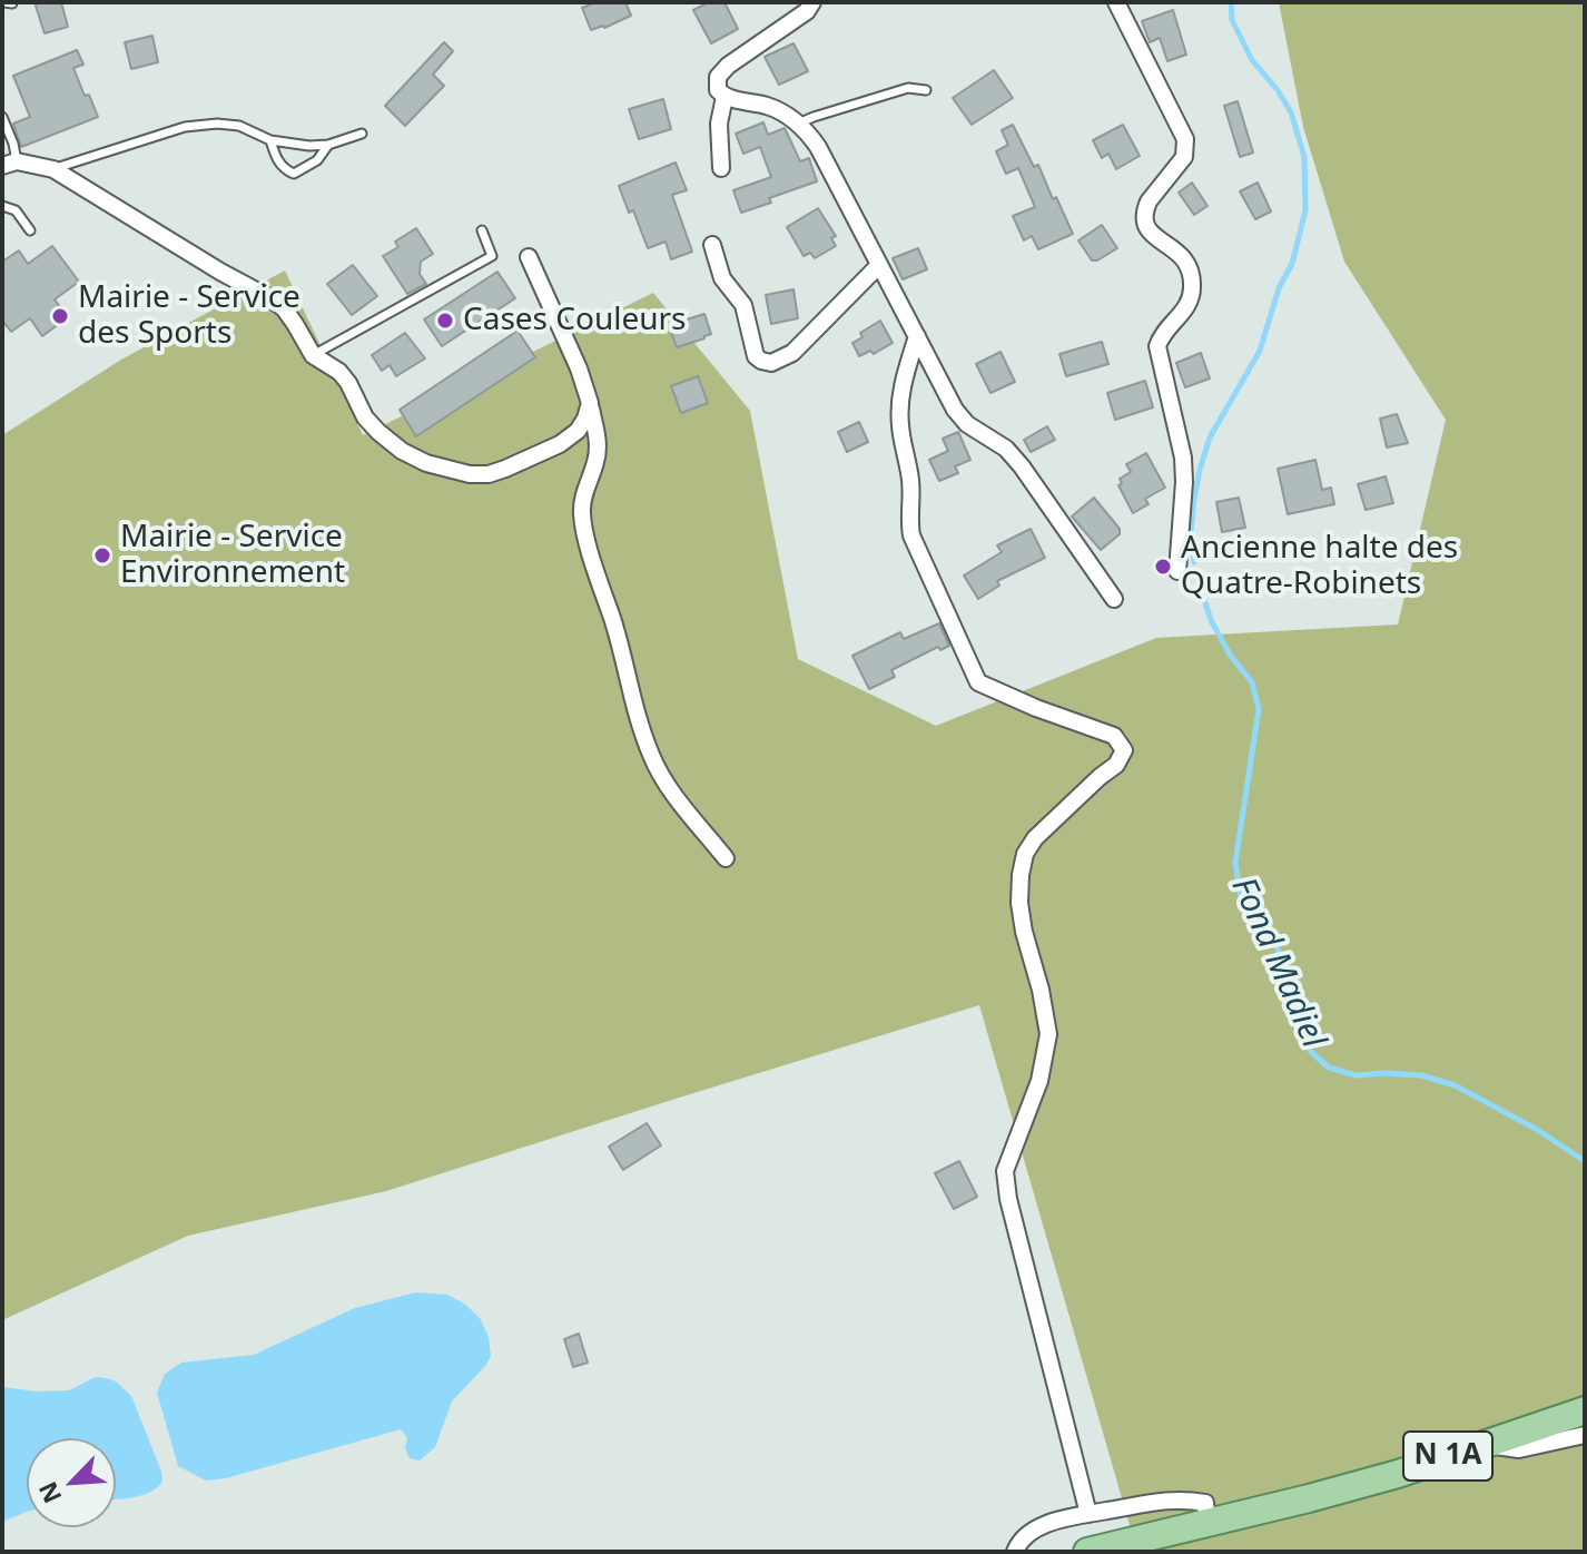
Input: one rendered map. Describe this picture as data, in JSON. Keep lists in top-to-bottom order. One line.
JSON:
{"streets":{"main road":["N 1A"]},"water":["Fond Madiel"],"places":["Mairie - Service des Sports","Cases Couleurs","Mairie - Service Environnement","Ancienne halte des Quatre-Robinets"],"north":"bottom left"}
